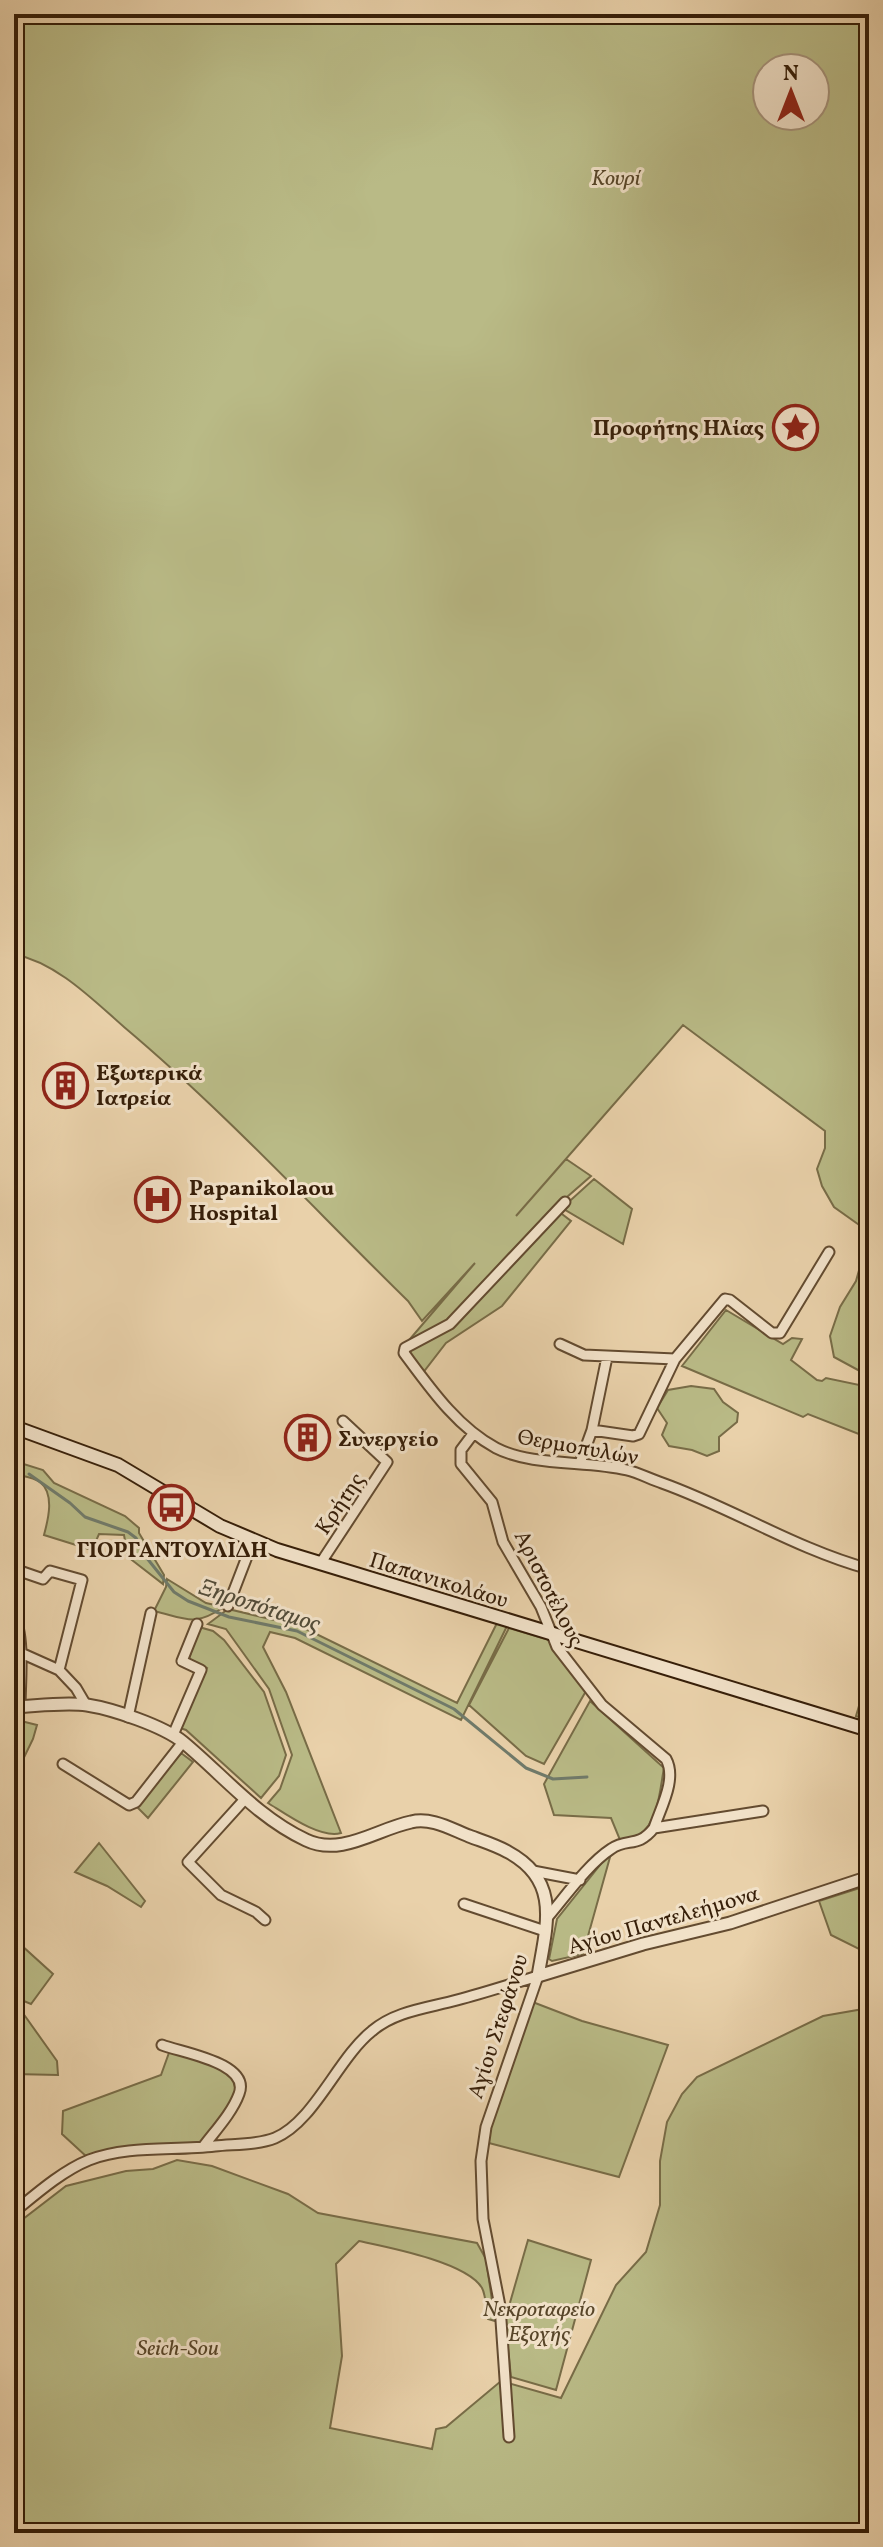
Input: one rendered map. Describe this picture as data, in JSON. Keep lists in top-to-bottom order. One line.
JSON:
{"streets":{"main road":["Παπανικολάου"],"street":["Θερμοπυλών","Κρήτης","Αριστοτέλους","Αγίου Παντελεήμονα","Αγίου Στεφάνου"]},"crossings":[["Θερμοπυλών","Αριστοτέλους"],["Κρήτης","Παπανικολάου"],["Παπανικολάου","Αριστοτέλους"],["Αγίου Παντελεήμονα","Αγίου Στεφάνου"]],"water":["Ξηροπόταμος"],"parks":["Κουρί","Νεκροταφείο Εξοχής","Seich-Sou"],"places":{"place":["Προφήτης Ηλίας"],"building":["Εξωτερικά Ιατρεία","Συνεργείο"],"hospital":["Papanikolaou Hospital"],"bus stop":["ΓΙΟΡΓΑΝΤΟΥΛΙΔΗ"]},"north":"top"}
